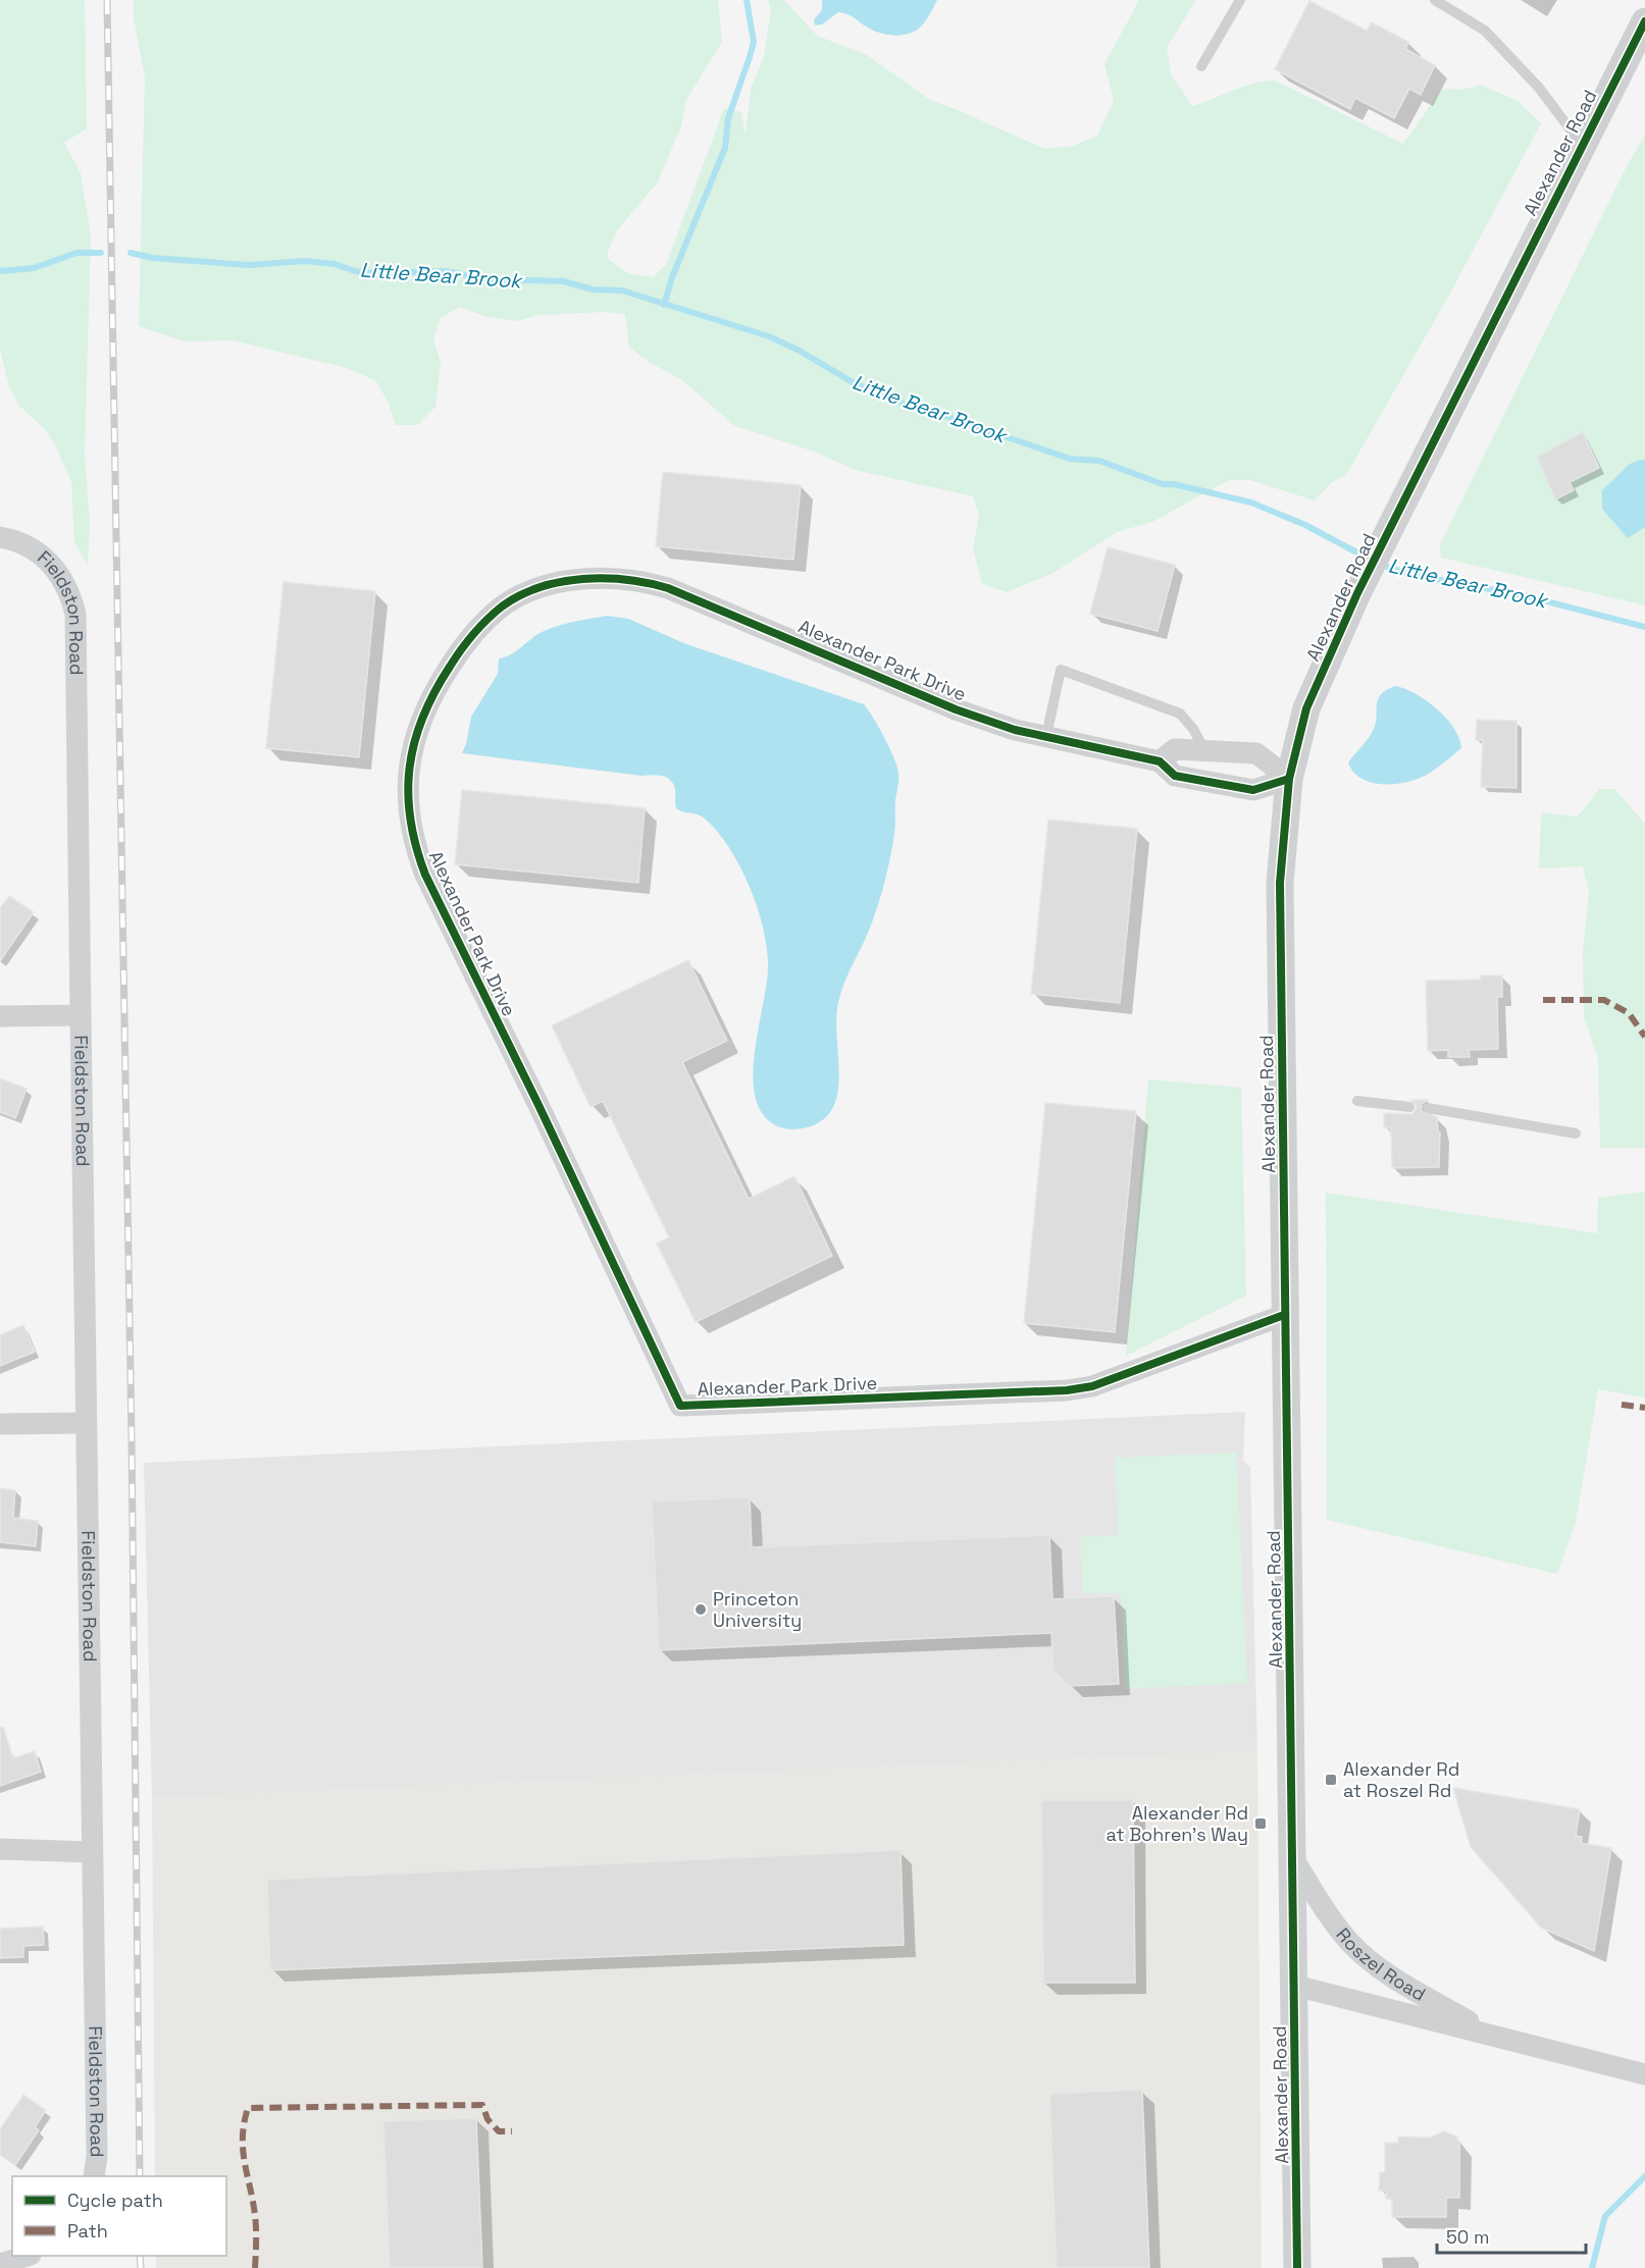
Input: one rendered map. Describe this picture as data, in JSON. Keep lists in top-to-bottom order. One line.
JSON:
{"streets":{"street":["Alexander Road","Fieldston Road","Alexander Park Drive","Roszel Road"]},"crossings":[["Alexander Road","Alexander Park Drive"],["Alexander Road","Roszel Road"]],"water":["Little Bear Brook"],"places":{"other":["Princeton University"],"transit":["Alexander Rd at Roszel Rd","Alexander Rd at Bohren's Way"]},"legend":["Cycle path","Path"],"scale_bar":"50 m"}
